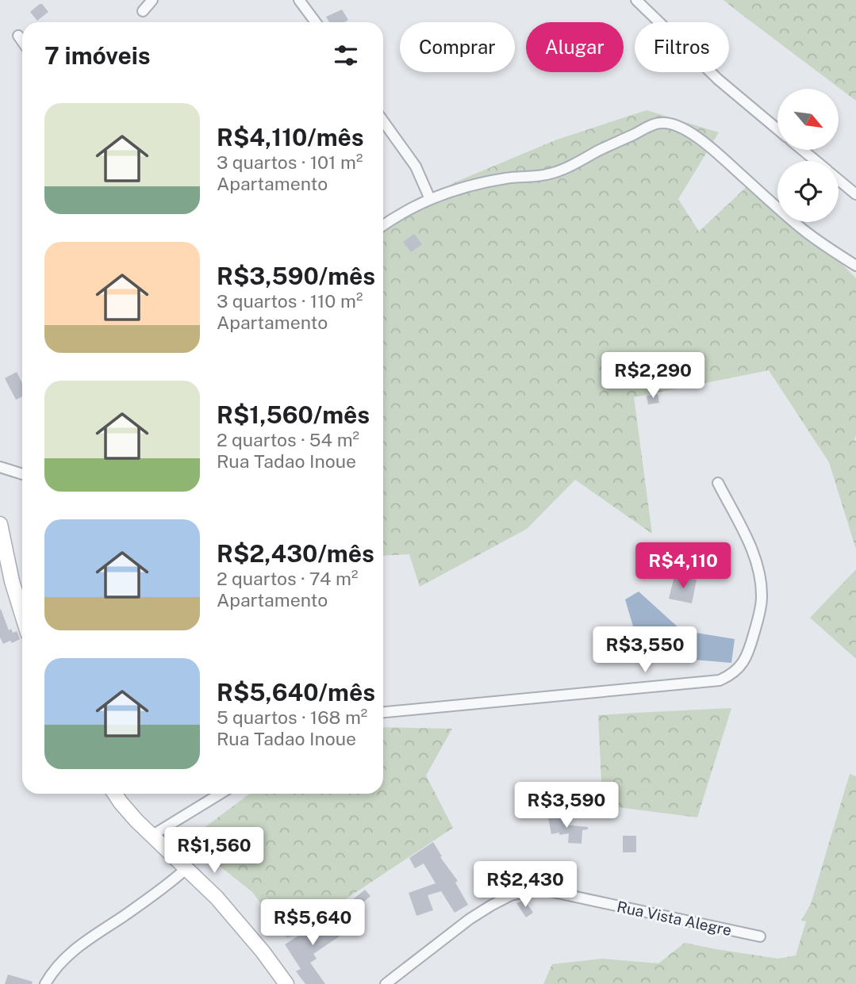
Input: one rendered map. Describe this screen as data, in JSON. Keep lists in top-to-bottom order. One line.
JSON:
{"streets":{"street":["Rua Vista Alegre"]},"north":"bottom right","page":{"chip":["Comprar","Alugar","Filtros"],"heading":"7 imóveis","list":[{"name":"R$4,110/mês","note":"3 quartos · 101 m² · Apartamento"},{"name":"R$3,590/mês","note":"3 quartos · 110 m² · Apartamento"},{"name":"R$1,560/mês","note":"2 quartos · 54 m² · Rua Tadao Inoue"},{"name":"R$2,430/mês","note":"2 quartos · 74 m² · Apartamento"},{"name":"R$5,640/mês","note":"5 quartos · 168 m² · Rua Tadao Inoue"}],"price":["R$2,290","R$4,110","R$3,550","R$3,590","R$1,560","R$2,430","R$5,640"]}}
